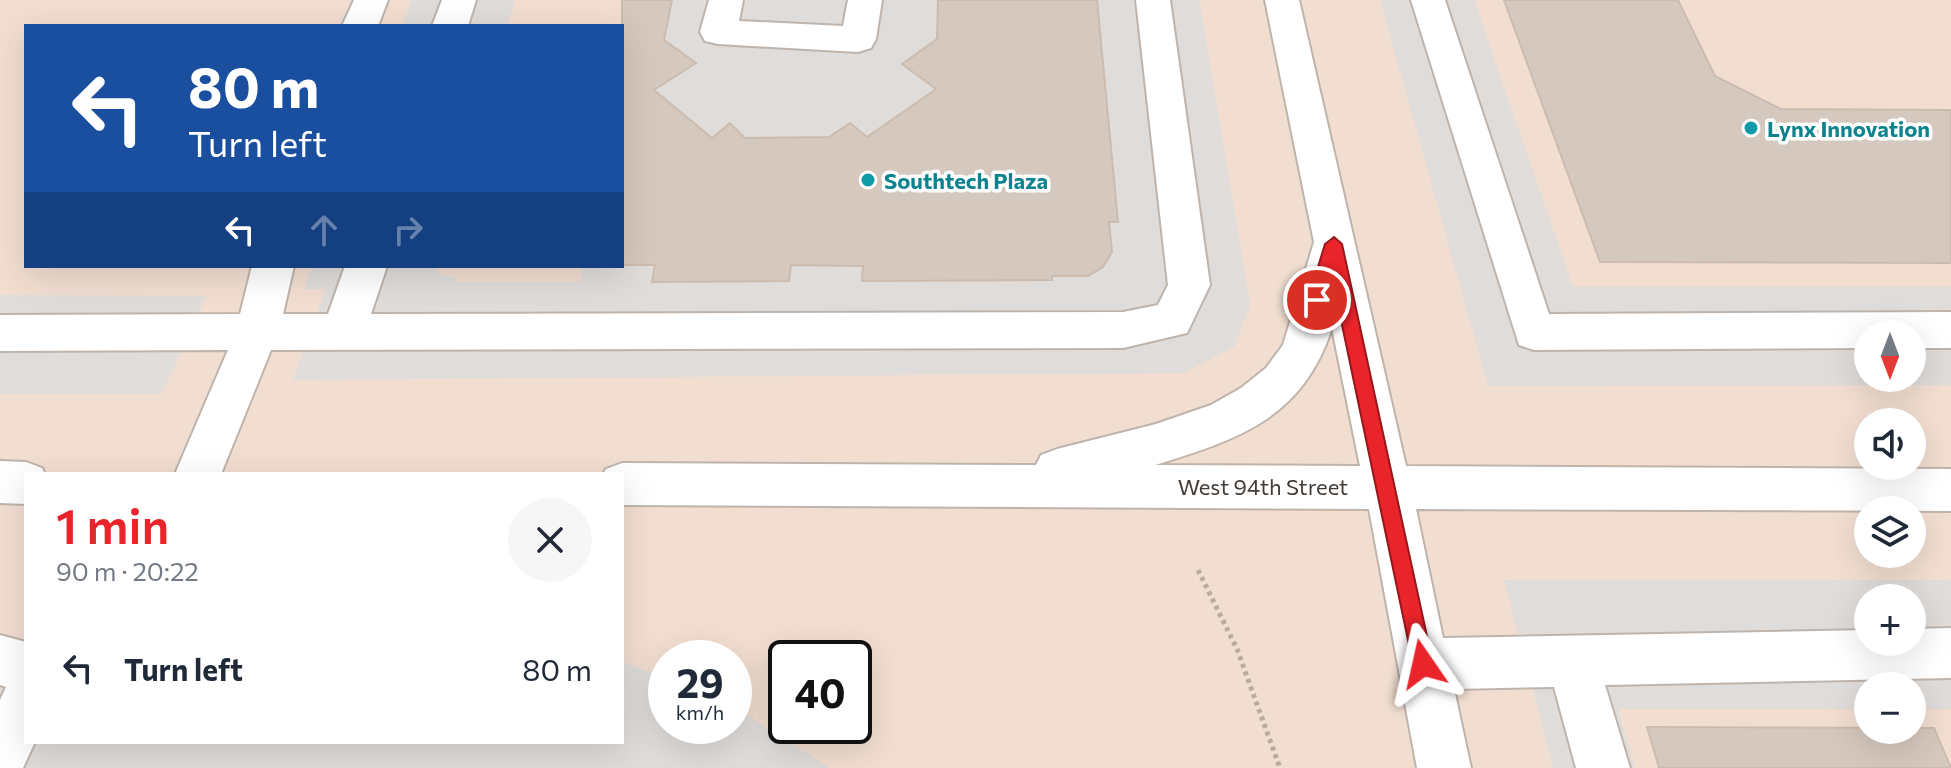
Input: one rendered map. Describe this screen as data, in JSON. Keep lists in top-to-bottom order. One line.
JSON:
{"streets":{"street":["West 94th Street"]},"places":["Lynx Innovation","Southtech Plaza"],"north":"bottom","page":{"turn":["80 m","Turn left"],"map_buttons":["+","−"],"heading":["1 min","90 m · 20:22"],"list":[{"name":"Turn left","value":"80 m"}],"speed":"29 km/h","limit":"40"}}
